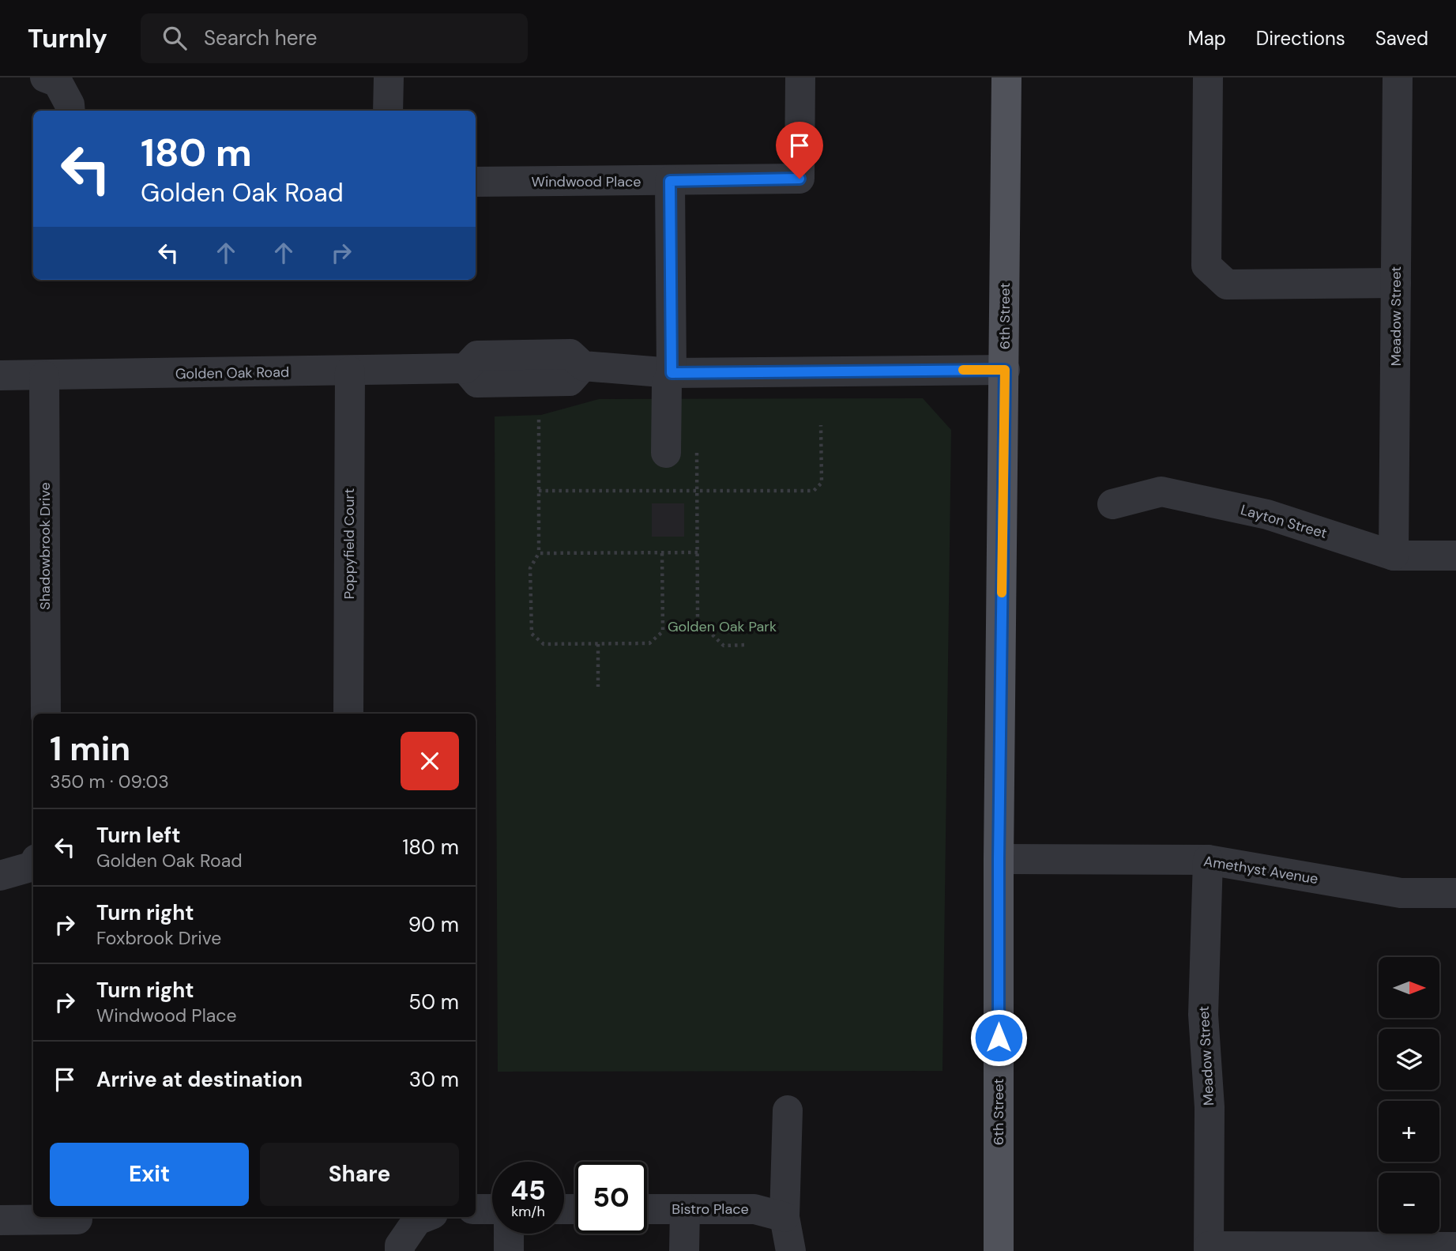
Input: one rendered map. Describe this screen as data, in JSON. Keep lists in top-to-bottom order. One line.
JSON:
{"streets":{"main road":["6th Street"],"street":["Windwood Place","Meadow Street","Golden Oak Road","Layton Street","Poppyfield Court","Shadowbrook Drive","Amethyst Avenue","Bistro Place"]},"crossings":[["6th Street","Golden Oak Road"],["6th Street","Amethyst Avenue"],["Meadow Street","Layton Street"],["Meadow Street","Amethyst Avenue"],["Golden Oak Road","Poppyfield Court"],["Golden Oak Road","Shadowbrook Drive"]],"parks":["Golden Oak Park"],"north":"right","page":{"header":"Turnly","search":"Search here","nav":["Map","Directions","Saved"],"turn":["180 m","Golden Oak Road"],"heading":["1 min","350 m · 09:03"],"list":[{"name":"Turn left","note":"Golden Oak Road","value":"180 m"},{"name":"Turn right","note":"Foxbrook Drive","value":"90 m"},{"name":"Turn right","note":"Windwood Place","value":"50 m"},{"name":"Arrive at destination","value":"30 m"}],"map_buttons":["+","−"],"buttons":["Exit","Share"],"speed":"45 km/h","limit":"50"}}
